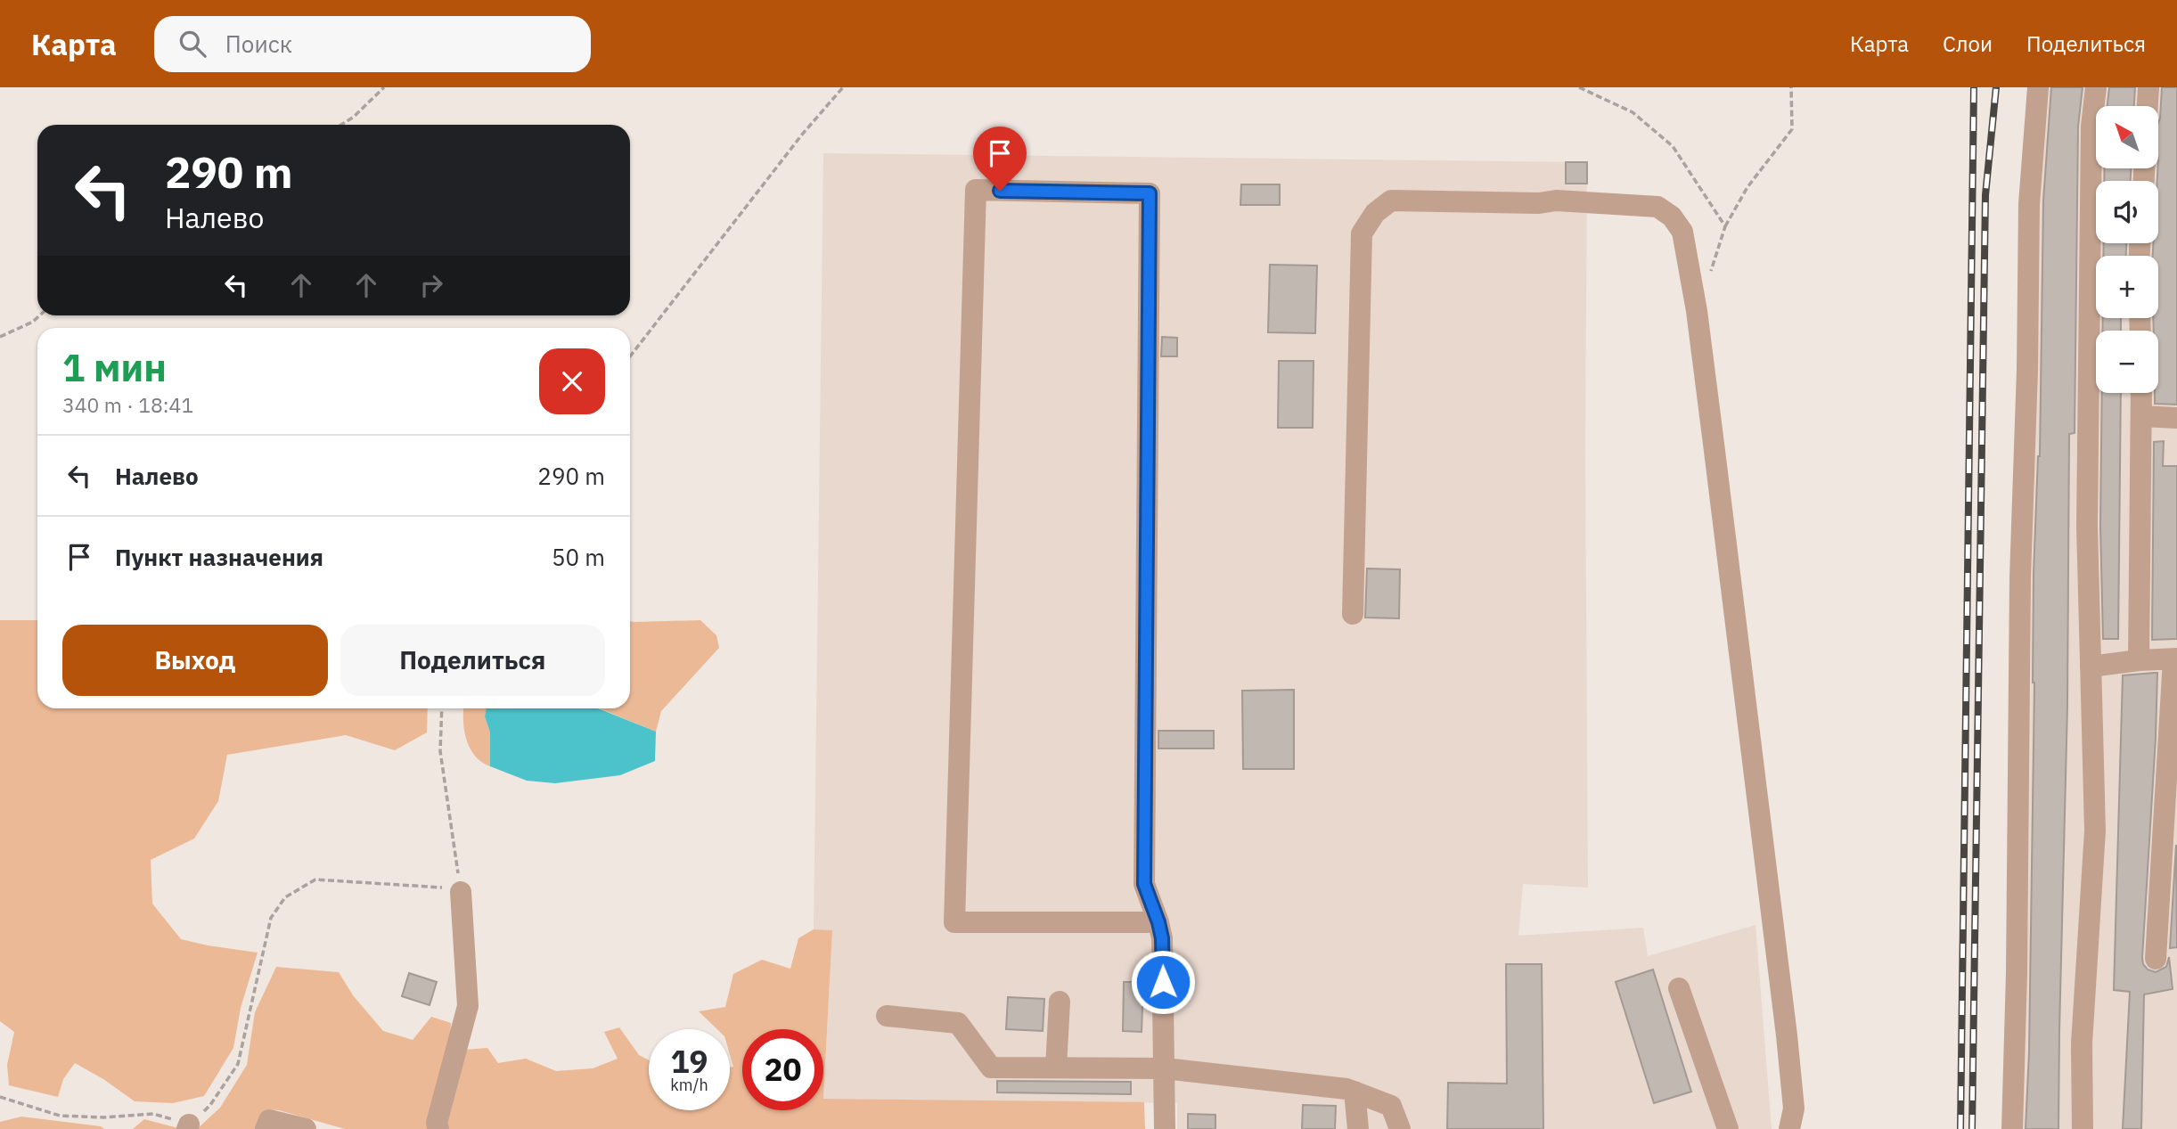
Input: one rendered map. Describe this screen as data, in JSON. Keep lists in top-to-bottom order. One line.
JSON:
{"north":"top left","page":{"header":"Карта","search":"Поиск","nav":["Карта","Слои","Поделиться"],"map_buttons":["+","−"],"turn":["290 m","Налево"],"heading":["1 мин","340 m · 18:41"],"list":[{"name":"Налево","value":"290 m"},{"name":"Пункт назначения","value":"50 m"}],"buttons":["Выход","Поделиться"],"speed":"19 km/h","limit":"20"}}
